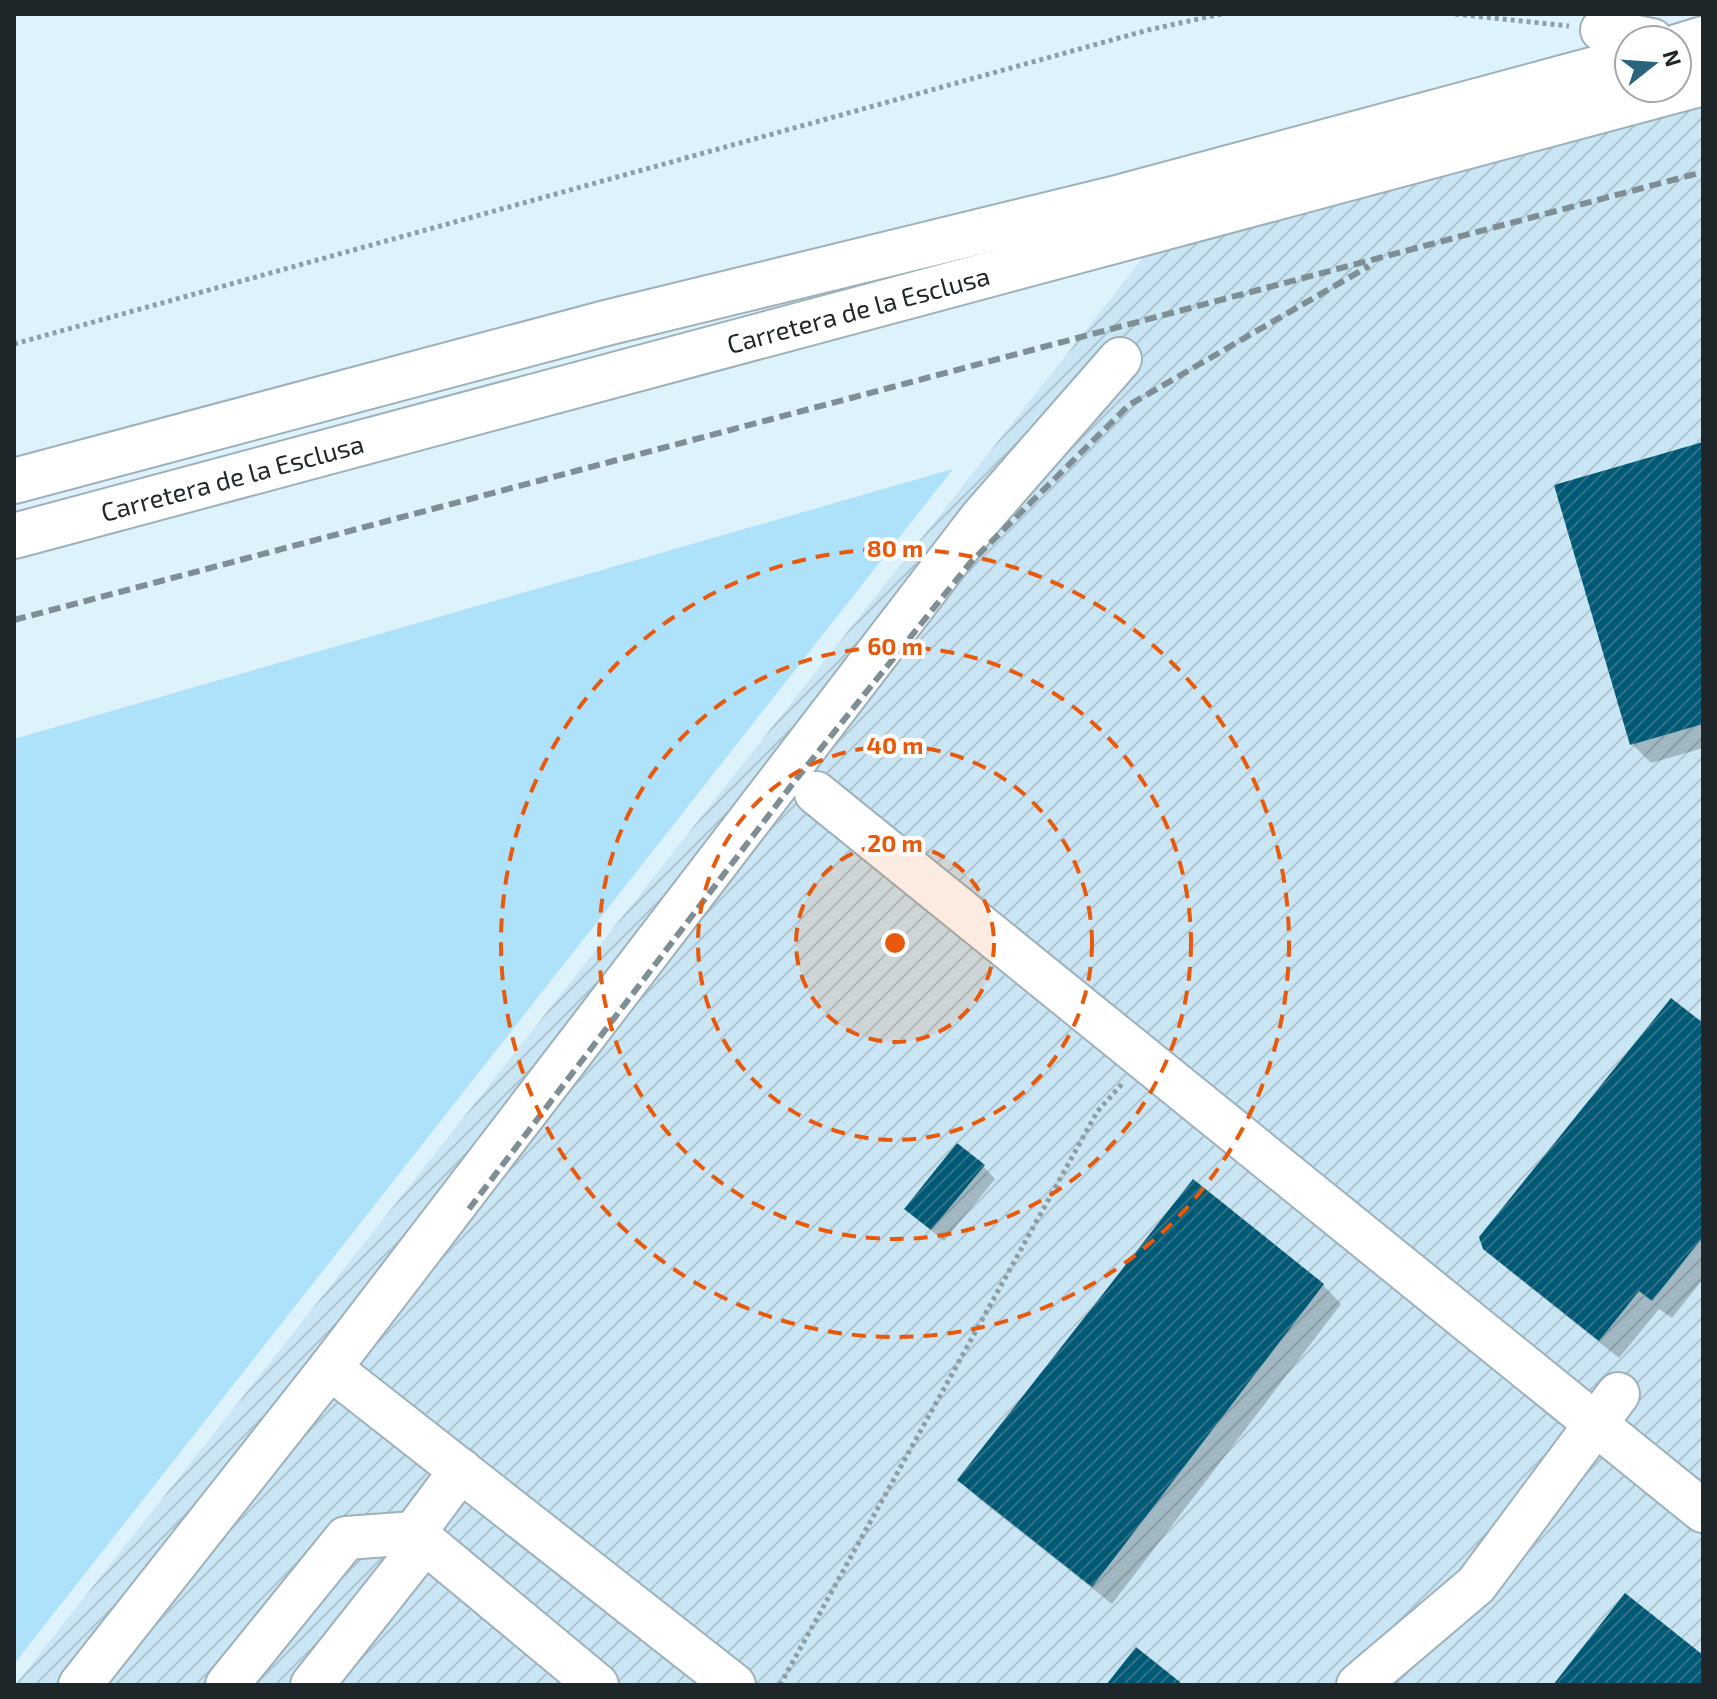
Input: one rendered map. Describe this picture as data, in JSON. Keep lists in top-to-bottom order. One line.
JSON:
{"streets":{"highway":["Carretera de la Esclusa"]},"north":"right","rings":["80 m","60 m","40 m","20 m"]}
